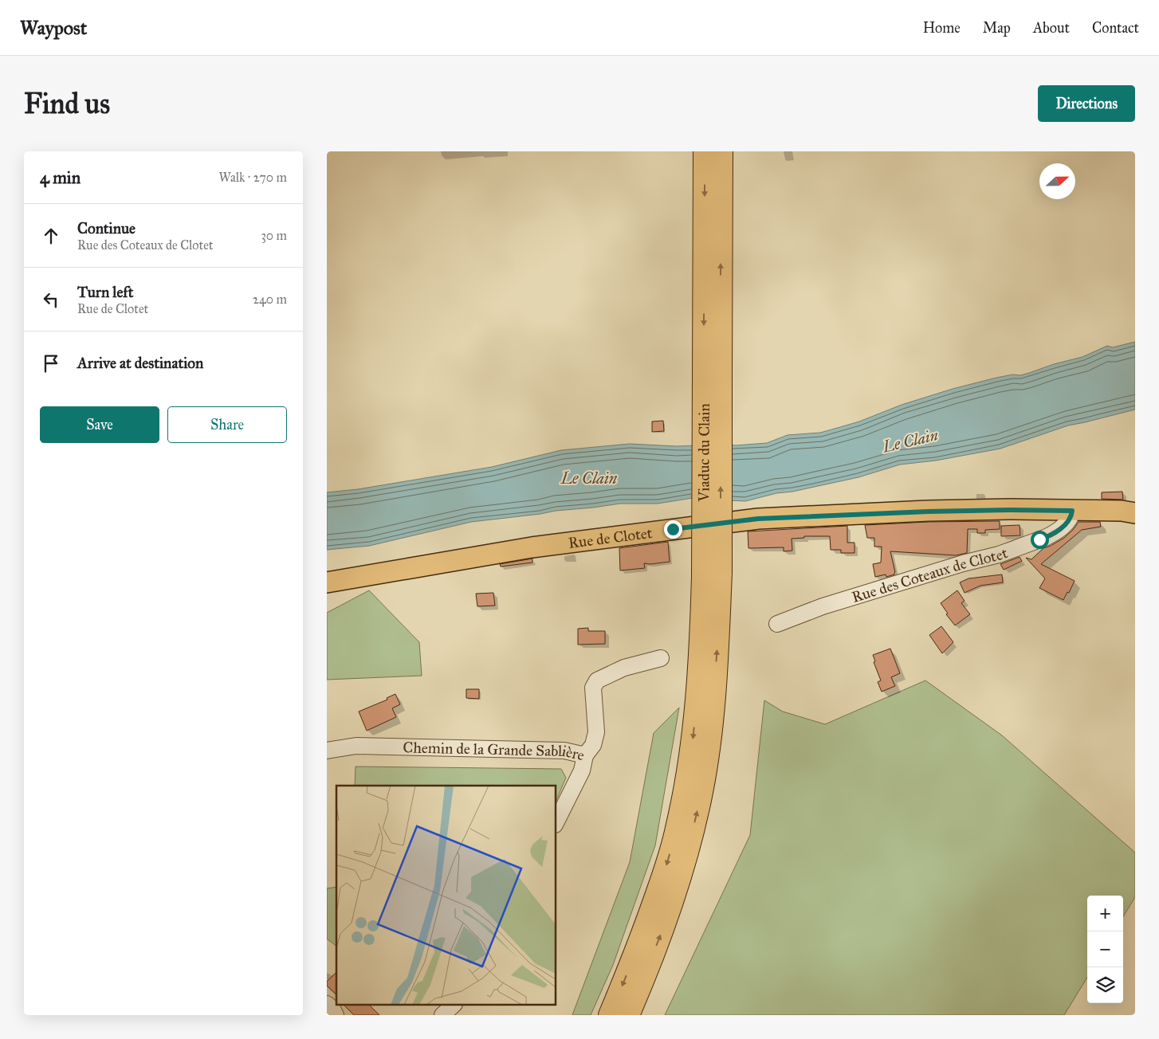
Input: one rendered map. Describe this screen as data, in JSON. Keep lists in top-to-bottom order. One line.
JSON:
{"streets":{"highway":["Viaduc du Clain"],"main road":["Rue de Clotet"],"street":["Rue des Coteaux de Clotet","Chemin de la Grande Sablière"]},"crossings":[["Rue de Clotet","Rue des Coteaux de Clotet"]],"water":["Le Clain"],"north":"right","page":{"header":"Waypost","nav":["Home","Map","About","Contact"],"buttons":["Directions",["Save","Share"]],"title":"Find us","heading":["4 min","Walk · 270 m"],"list":[["Continue","Rue des Coteaux de Clotet","30 m"],["Turn left","Rue de Clotet","240 m"],"Arrive at destination"],"map_buttons":["+","−"]}}
